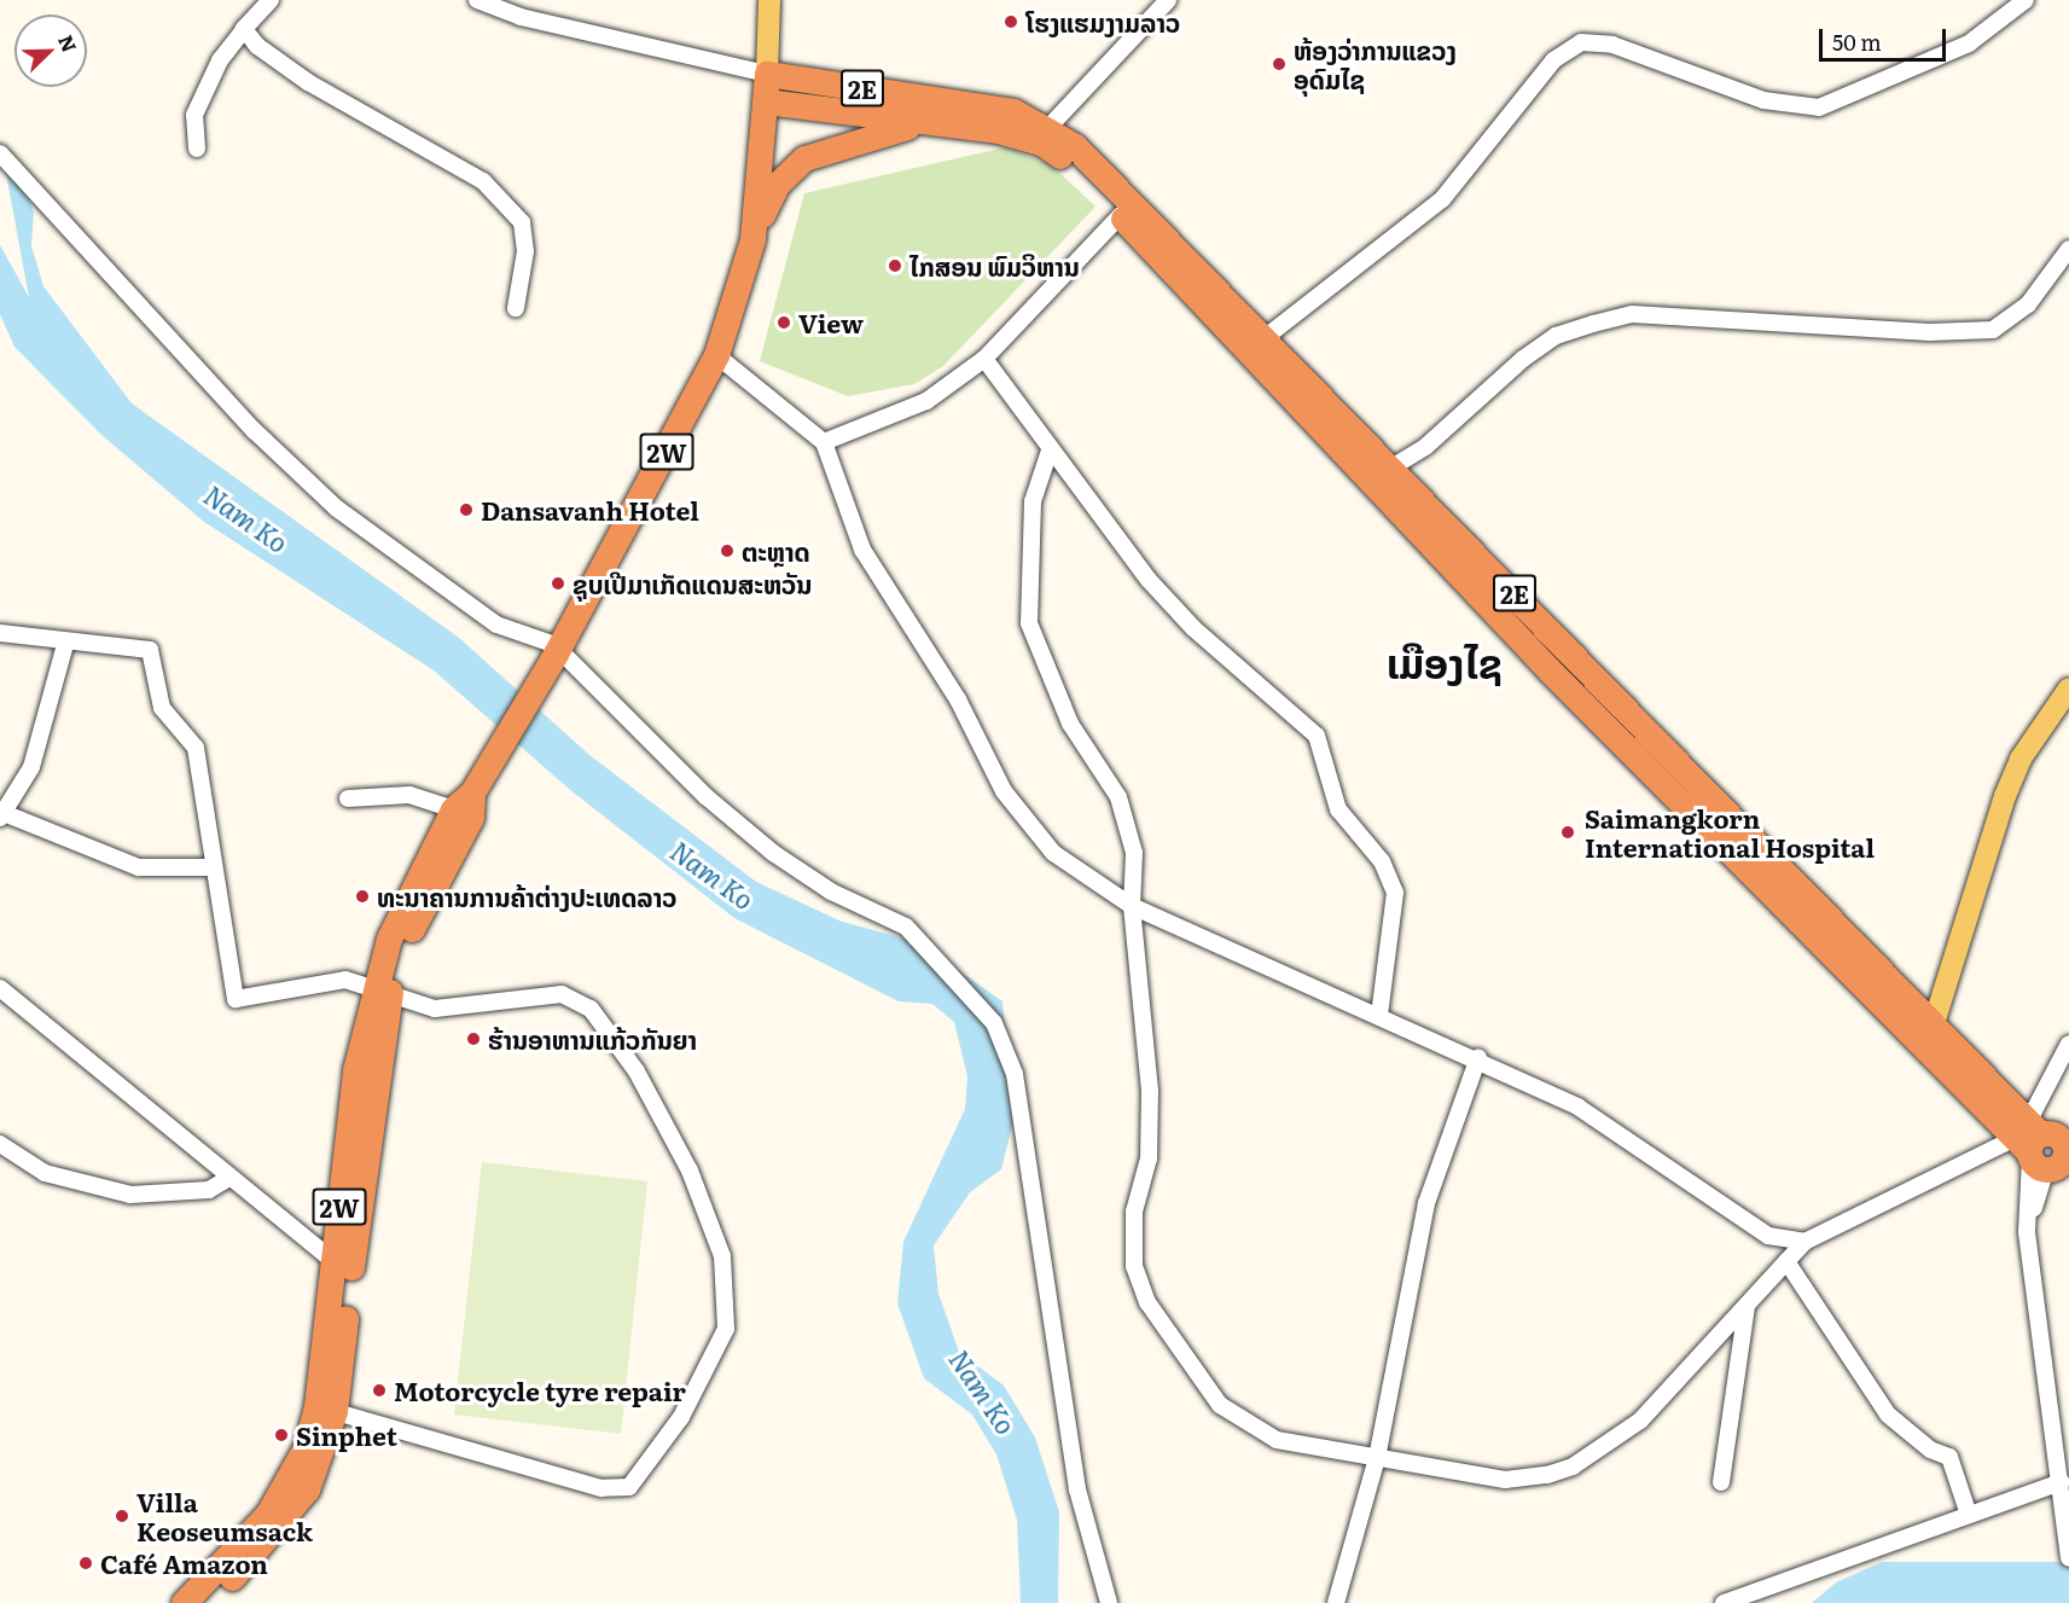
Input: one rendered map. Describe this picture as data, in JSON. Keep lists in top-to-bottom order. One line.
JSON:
{"streets":{"highway":["2E","2W"]},"crossings":[["2E","2W"]],"districts":["ເມືອງໄຊ"],"water":["Nam Ko"],"places":["ໂຮງແຮມງາມລາວ","ຫ້ອງວ່າການແຂວງ ອຸດົມໄຊ","ໄກສອນ ພົມວິຫານ","View","Dansavanh Hotel","ຕະຫຼາດ","ຊຸບເປີມາເກັດແດນສະຫວັນ","Saimangkorn International Hospital","ທະນາຄານການຄ້າຕ່າງປະເທດລາວ","ຮ້ານອາຫານແກ້ວກັນຍາ","Motorcycle tyre repair","Sinphet","Villa Keoseumsack","Café Amazon"],"scale_bar":"50 m","north":"top right"}
